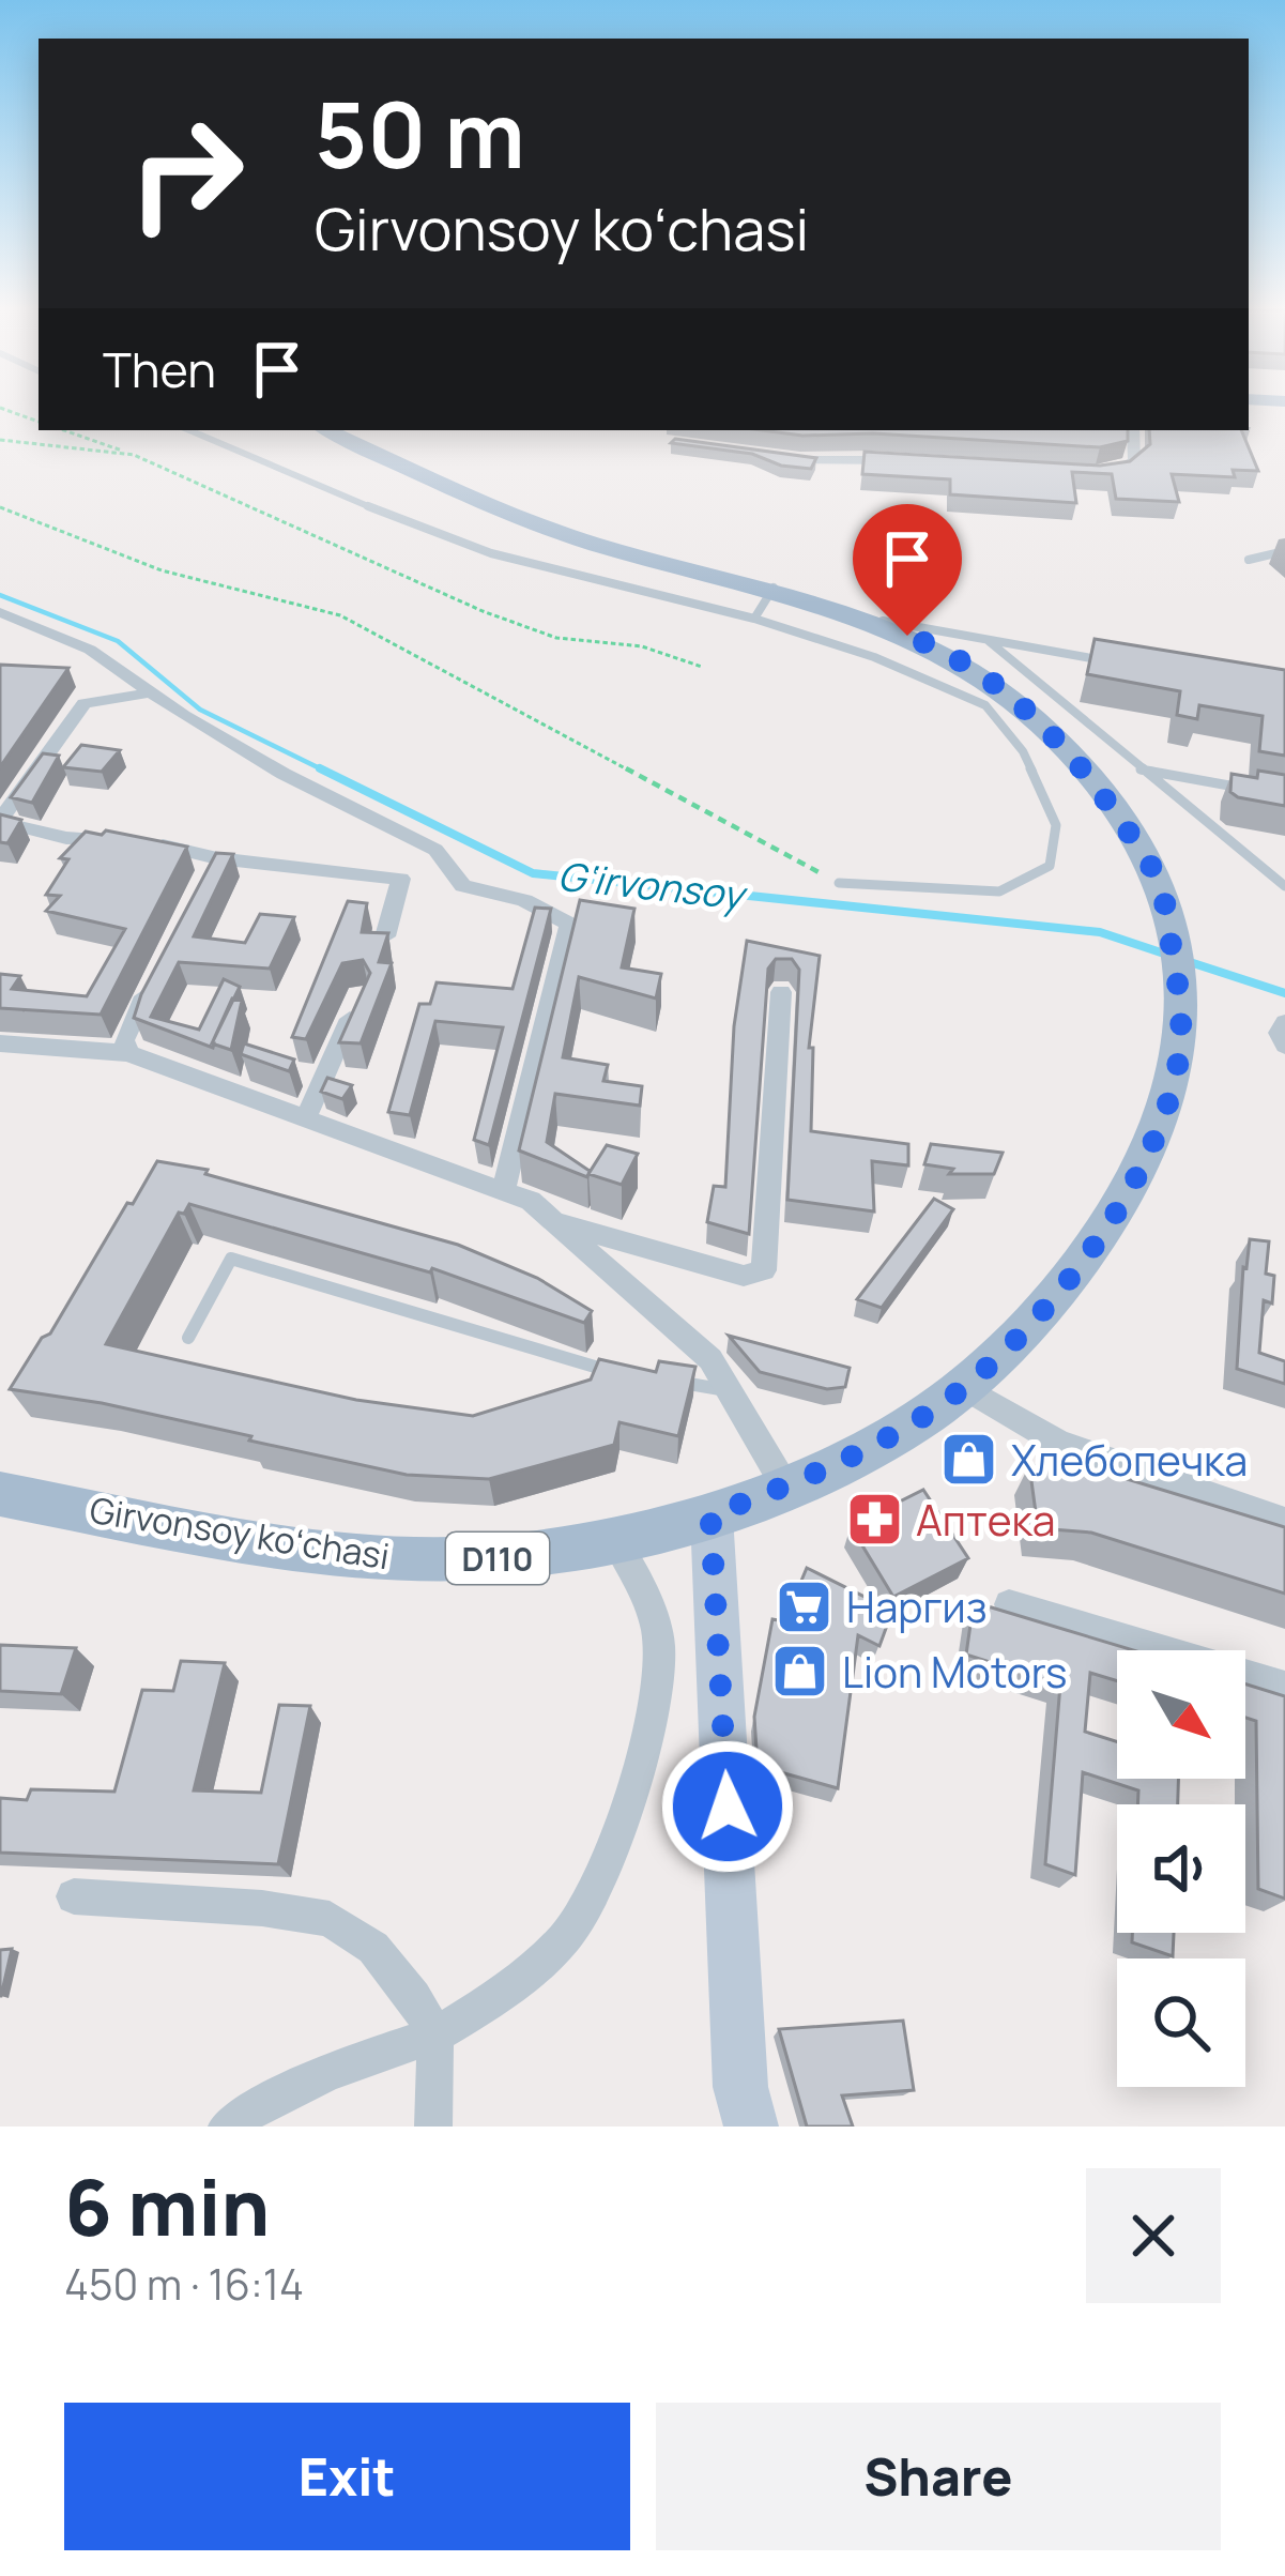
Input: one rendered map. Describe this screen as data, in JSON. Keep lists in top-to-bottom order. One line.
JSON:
{"streets":{"main road":["Girvonsoy koʻchasi","D110"]},"water":["G‘irvonsoy"],"places":{"shop":["Хлебопечка","Lion Motors"],"pharmacy":["Аптека"],"supermarket":["Наргиз"]},"north":"bottom right","page":{"turn":["50 m","Girvonsoy koʻchasi"],"then":"Then","heading":["6 min","450 m · 16:14"],"buttons":["Exit","Share"]}}
